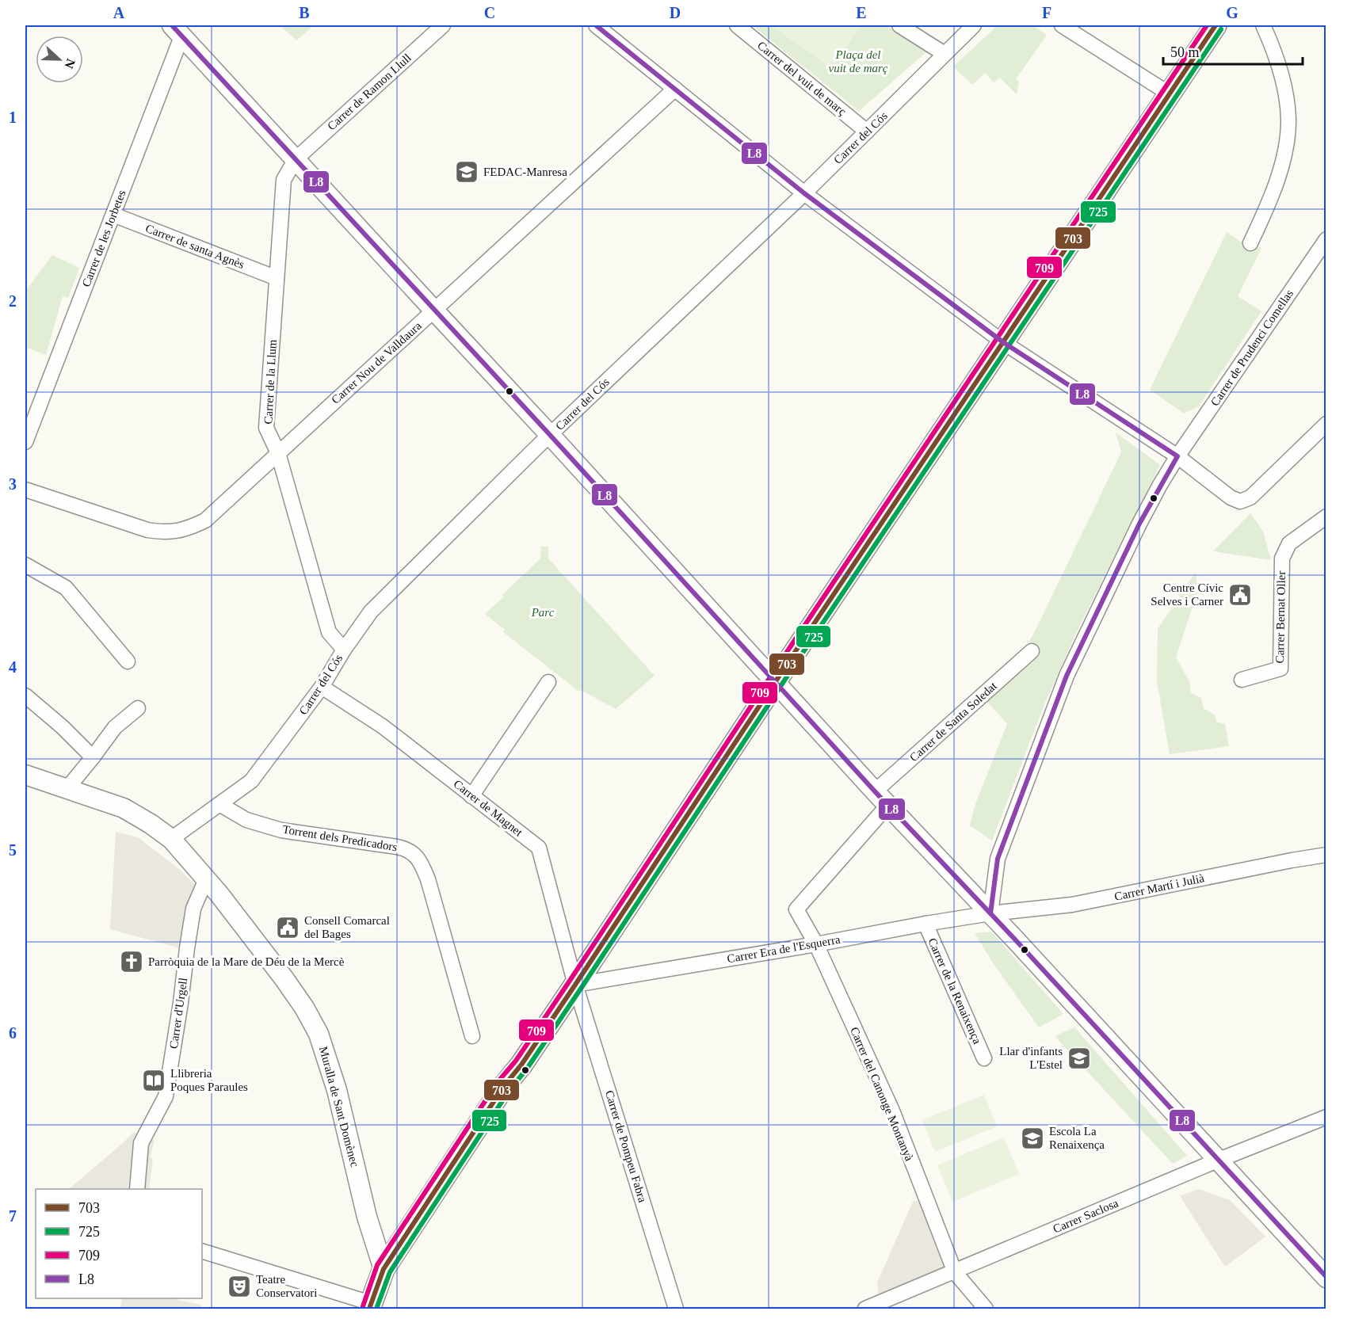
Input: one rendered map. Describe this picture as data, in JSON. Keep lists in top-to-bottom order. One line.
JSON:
{"streets":{"street":["Carrer del vuit de març","Carrer de Ramon Llull","Carrer del Cós","Carrer de les Jorbetes","Carrer de santa Agnès","Carrer de Prudenci Comellas","Carrer Nou de Valldaura","Carrer de la Llum","Carrer Bernat Oller","Carrer de Santa Soledat","Carrer de Magnet","Torrent dels Predicadors","Carrer Martí i Julià","Carrer Era de l'Esquerra","Carrer de la Renaixença","Carrer d'Urgell","Carrer del Canonge Montanyà","Muralla de Sant Domènec","Carrer de Pompeu Fabra","Carrer Saclosa"]},"crossings":[["Carrer del vuit de març","Carrer del Cós"],["Carrer de Ramon Llull","Carrer de la Llum"],["Carrer del Cós","Carrer de la Llum"],["Carrer del Cós","Carrer de Magnet"],["Carrer del Cós","Torrent dels Predicadors"],["Carrer del Cós","Muralla de Sant Domènec"],["Carrer de les Jorbetes","Carrer de santa Agnès"],["Carrer de santa Agnès","Carrer de la Llum"],["Carrer de Prudenci Comellas","Carrer Martí i Julià"],["Carrer de Prudenci Comellas","Carrer Era de l'Esquerra"],["Carrer Nou de Valldaura","Carrer de la Llum"],["Carrer de Magnet","Carrer Era de l'Esquerra"],["Carrer de Magnet","Carrer de Pompeu Fabra"],["Carrer Martí i Julià","Carrer Era de l'Esquerra"],["Carrer Era de l'Esquerra","Carrer de la Renaixença"],["Carrer Era de l'Esquerra","Carrer del Canonge Montanyà"],["Carrer Era de l'Esquerra","Carrer de Pompeu Fabra"],["Carrer d'Urgell","Muralla de Sant Domènec"],["Carrer del Canonge Montanyà","Carrer Saclosa"]],"parks":["Plaça del vuit de març","Parc"],"places":{"school or university":["FEDAC-Manresa","Llar d'infants L'Estel","Escola La Renaixença"],"public building":["Centre Cívic Selves i Carner","Consell Comarcal del Bages"],"church":["Parròquia de la Mare de Déu de la Mercè"],"library":["Llibreria Poques Paraules"],"theatre":["Teatre Conservatori"]},"lines":["transit line 703","transit line 709","transit line L8","transit line 725"],"legend":["703","725","709","L8"],"scale_bar":"50 m","north":"right","grid":{"columns":["A","B","C","D","E","F","G"],"rows":["1","2","3","4","5","6","7"]}}
